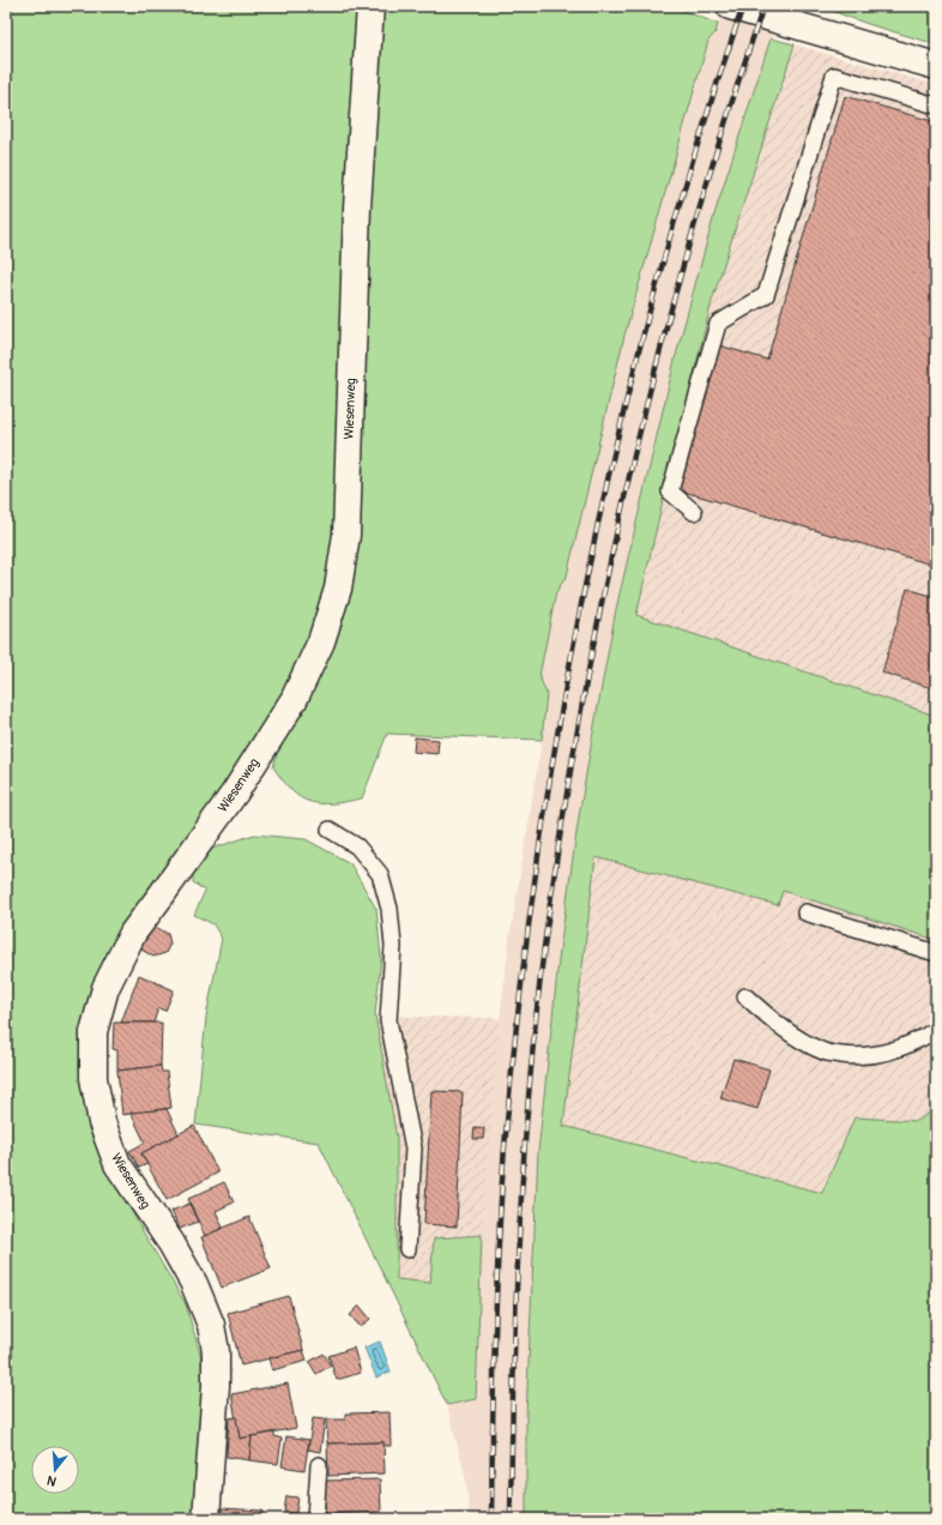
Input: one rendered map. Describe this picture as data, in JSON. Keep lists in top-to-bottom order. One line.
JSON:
{"streets":{"street":["Wiesenweg"]},"north":"bottom"}
